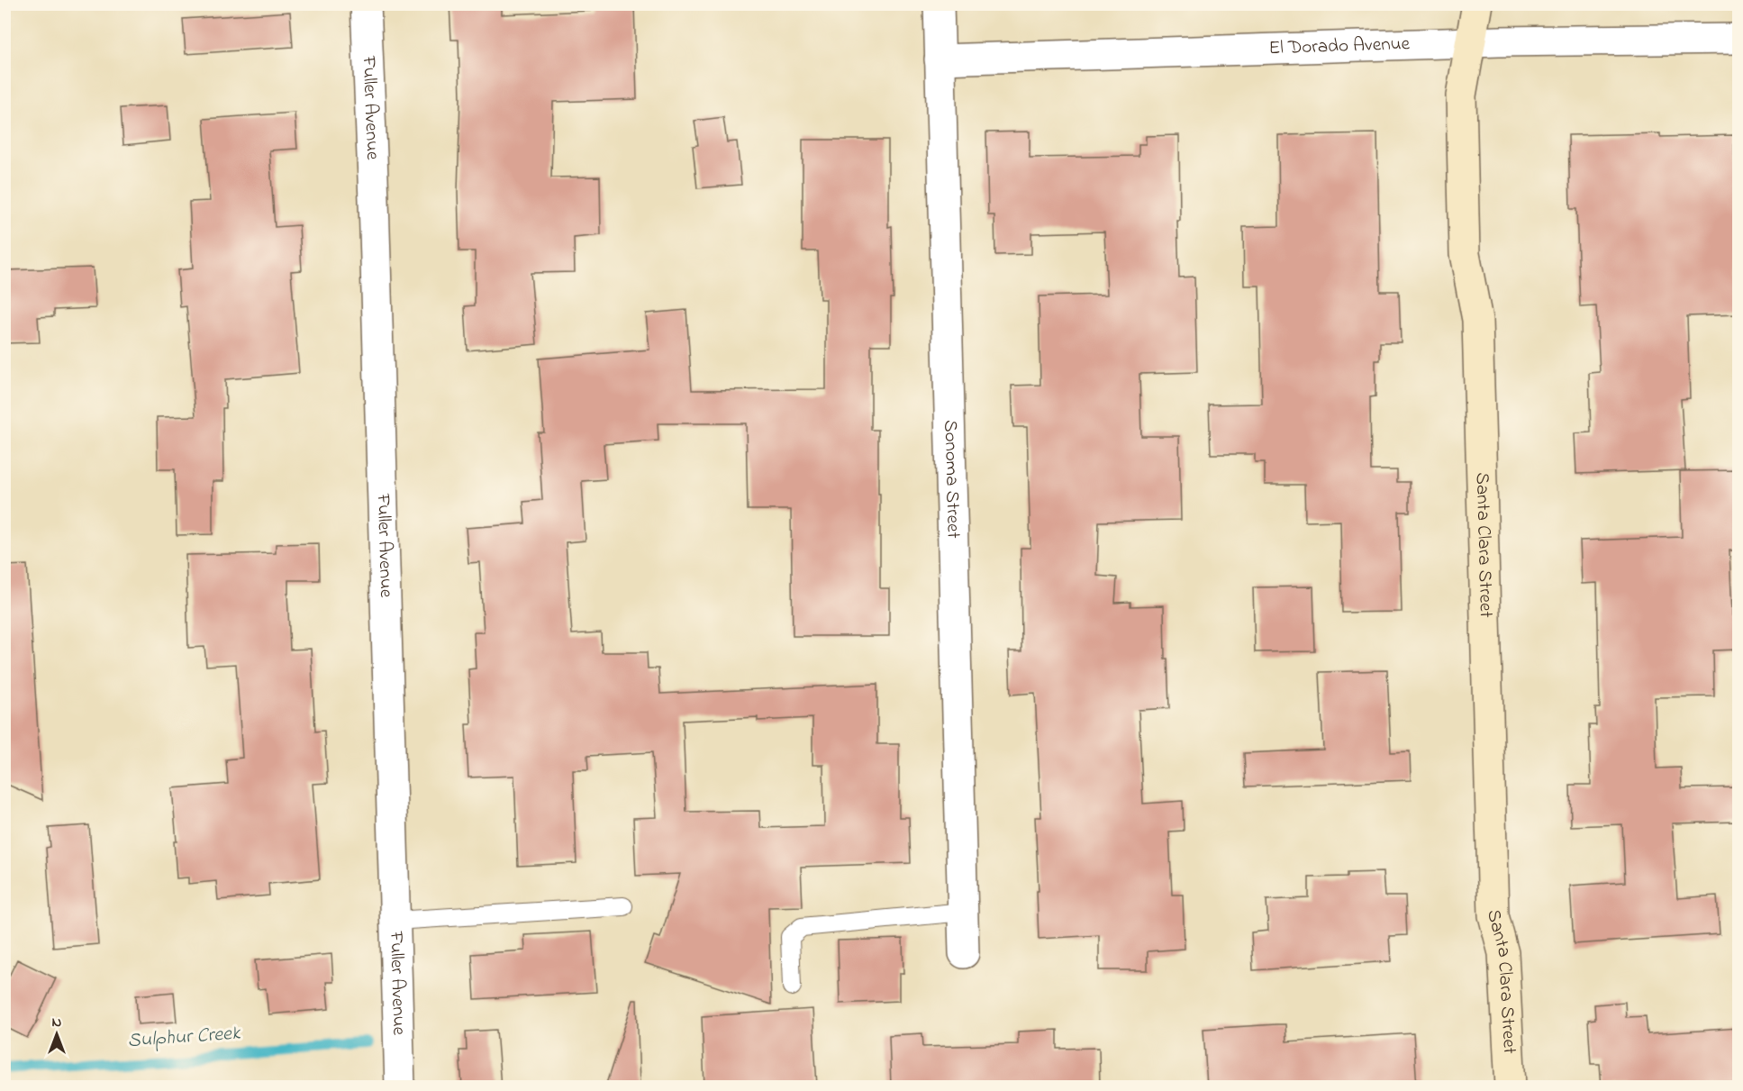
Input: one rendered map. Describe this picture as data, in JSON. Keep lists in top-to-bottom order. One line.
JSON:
{"streets":{"main road":["Santa Clara Street"],"street":["El Dorado Avenue","Fuller Avenue","Sonoma Street"]},"crossings":[["El Dorado Avenue","Sonoma Street"],["El Dorado Avenue","Santa Clara Street"]],"water":["Sulphur Creek"],"north":"top"}
